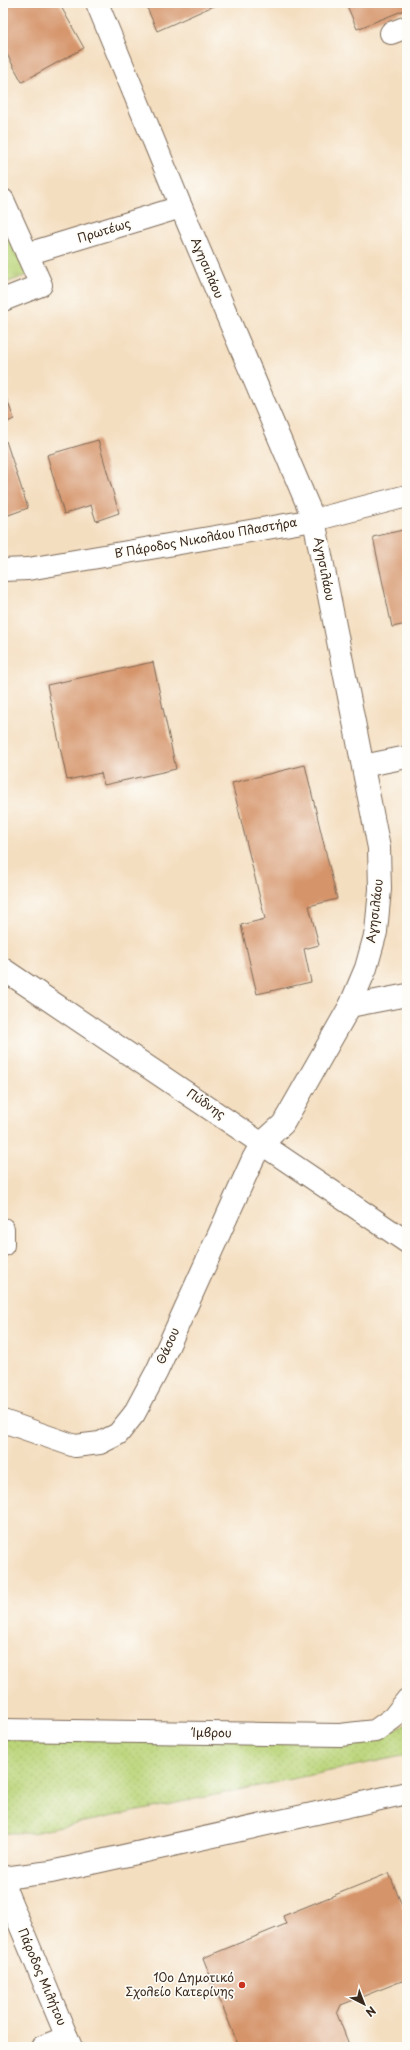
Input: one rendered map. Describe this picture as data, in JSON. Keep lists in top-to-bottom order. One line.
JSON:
{"streets":{"street":["Πρωτέως","Αγησιλάου","Β΄ Πάροδος Νικολάου Πλαστήρα","Πύδνης","Θάσου","Ίμβρου","Πάροδος Μιλήτου"]},"crossings":[["Πρωτέως","Αγησιλάου"],["Αγησιλάου","Β΄ Πάροδος Νικολάου Πλαστήρα"],["Αγησιλάου","Πύδνης"],["Αγησιλάου","Θάσου"],["Πύδνης","Θάσου"]],"places":["10ο Δημοτικό Σχολείο Κατερίνης"],"north":"bottom right"}
